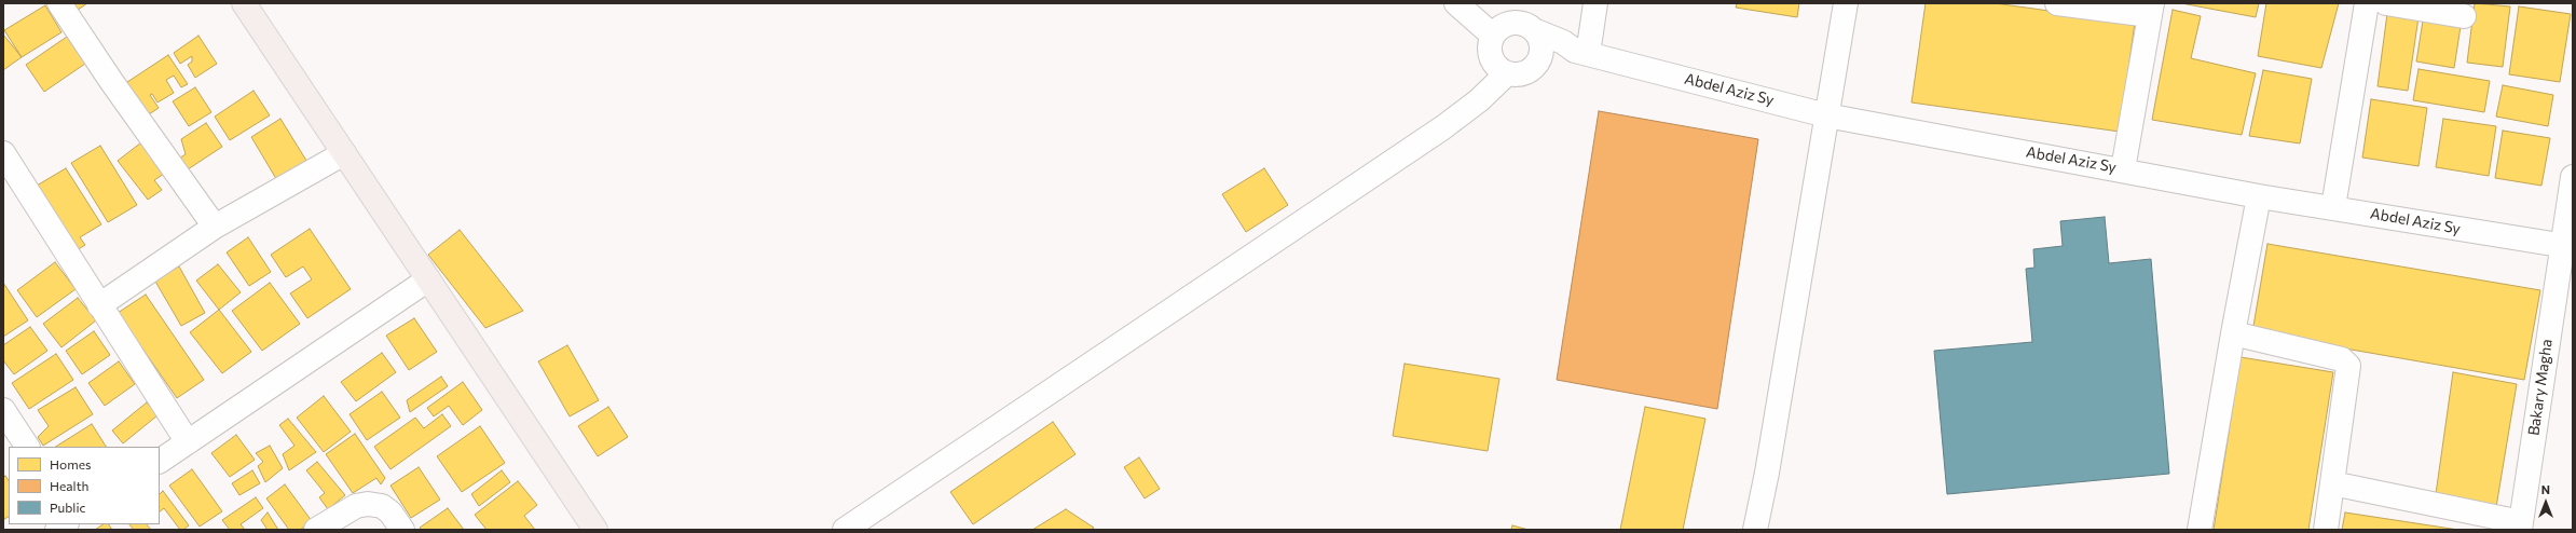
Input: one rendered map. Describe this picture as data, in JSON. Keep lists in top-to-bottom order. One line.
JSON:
{"streets":{"street":["Abdel Aziz Sy","Bakary Magha"]},"crossings":[["Abdel Aziz Sy","Bakary Magha"]],"legend":["Homes","Health","Public"],"north":"top"}
